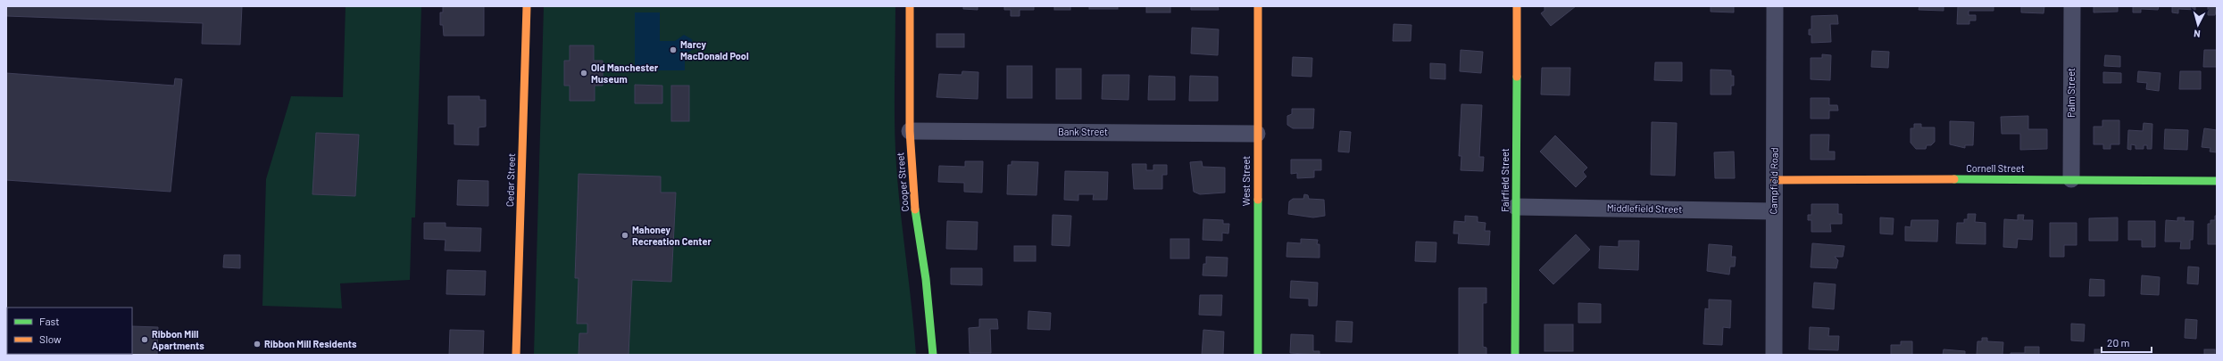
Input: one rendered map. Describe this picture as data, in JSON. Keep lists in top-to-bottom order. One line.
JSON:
{"streets":{"street":["Palm Street","Bank Street","Cornell Street","Cedar Street","Fairfield Street","West Street","Campfield Road","Cooper Street","Middlefield Street"]},"crossings":[["Palm Street","Cornell Street"],["Bank Street","West Street"],["Bank Street","Cooper Street"],["Cornell Street","Campfield Road"],["Fairfield Street","Middlefield Street"],["Campfield Road","Middlefield Street"]],"places":["Marcy MacDonald Pool","Old Manchester Museum","Mahoney Recreation Center","Ribbon Mill Apartments","Ribbon Mill Residents"],"legend":["Fast","Slow"],"scale_bar":"20 m","north":"bottom"}
